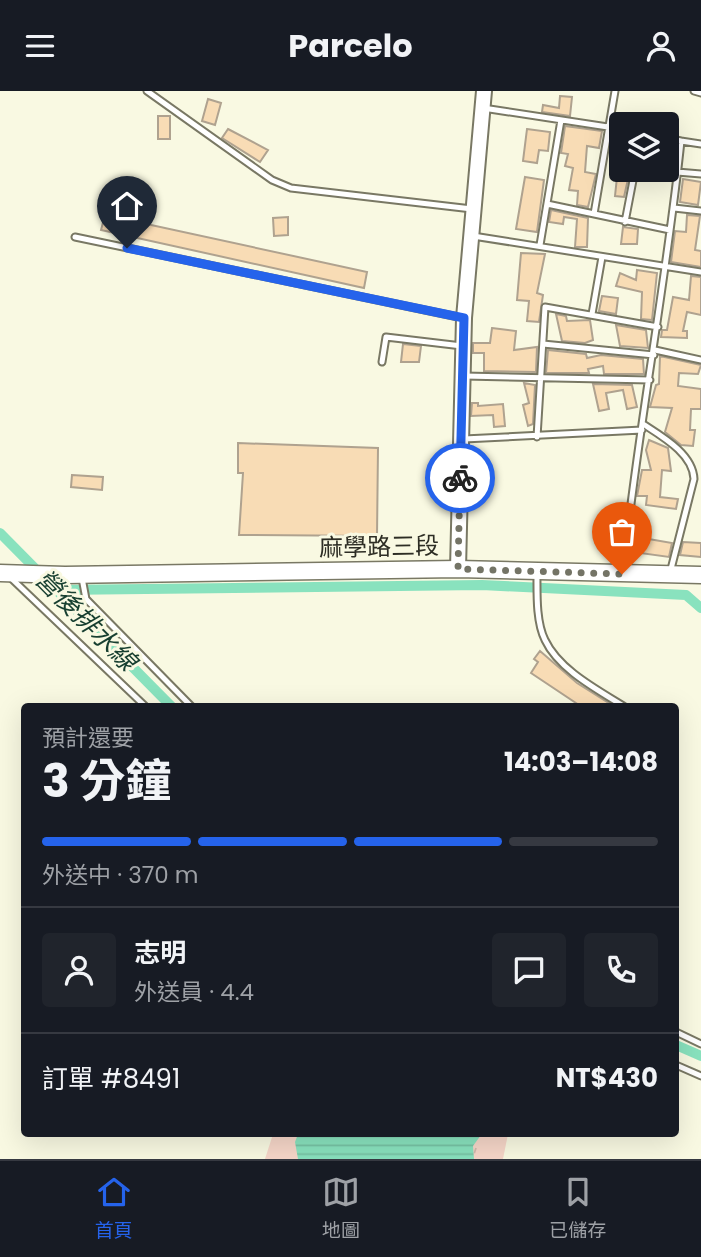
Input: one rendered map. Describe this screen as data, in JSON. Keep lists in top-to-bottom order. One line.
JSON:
{"streets":{"main road":["麻學路三段"]},"water":["營後排水線"],"page":{"header":"Parcelo","heading":["3 分鐘","預計還要","14:03–14:08"],"panel":["志明","外送員 · 4.4","訂單 #8491","NT$430"],"bar":"外送中 · 370 m","tabs":["首頁","地圖","已儲存"]}}
